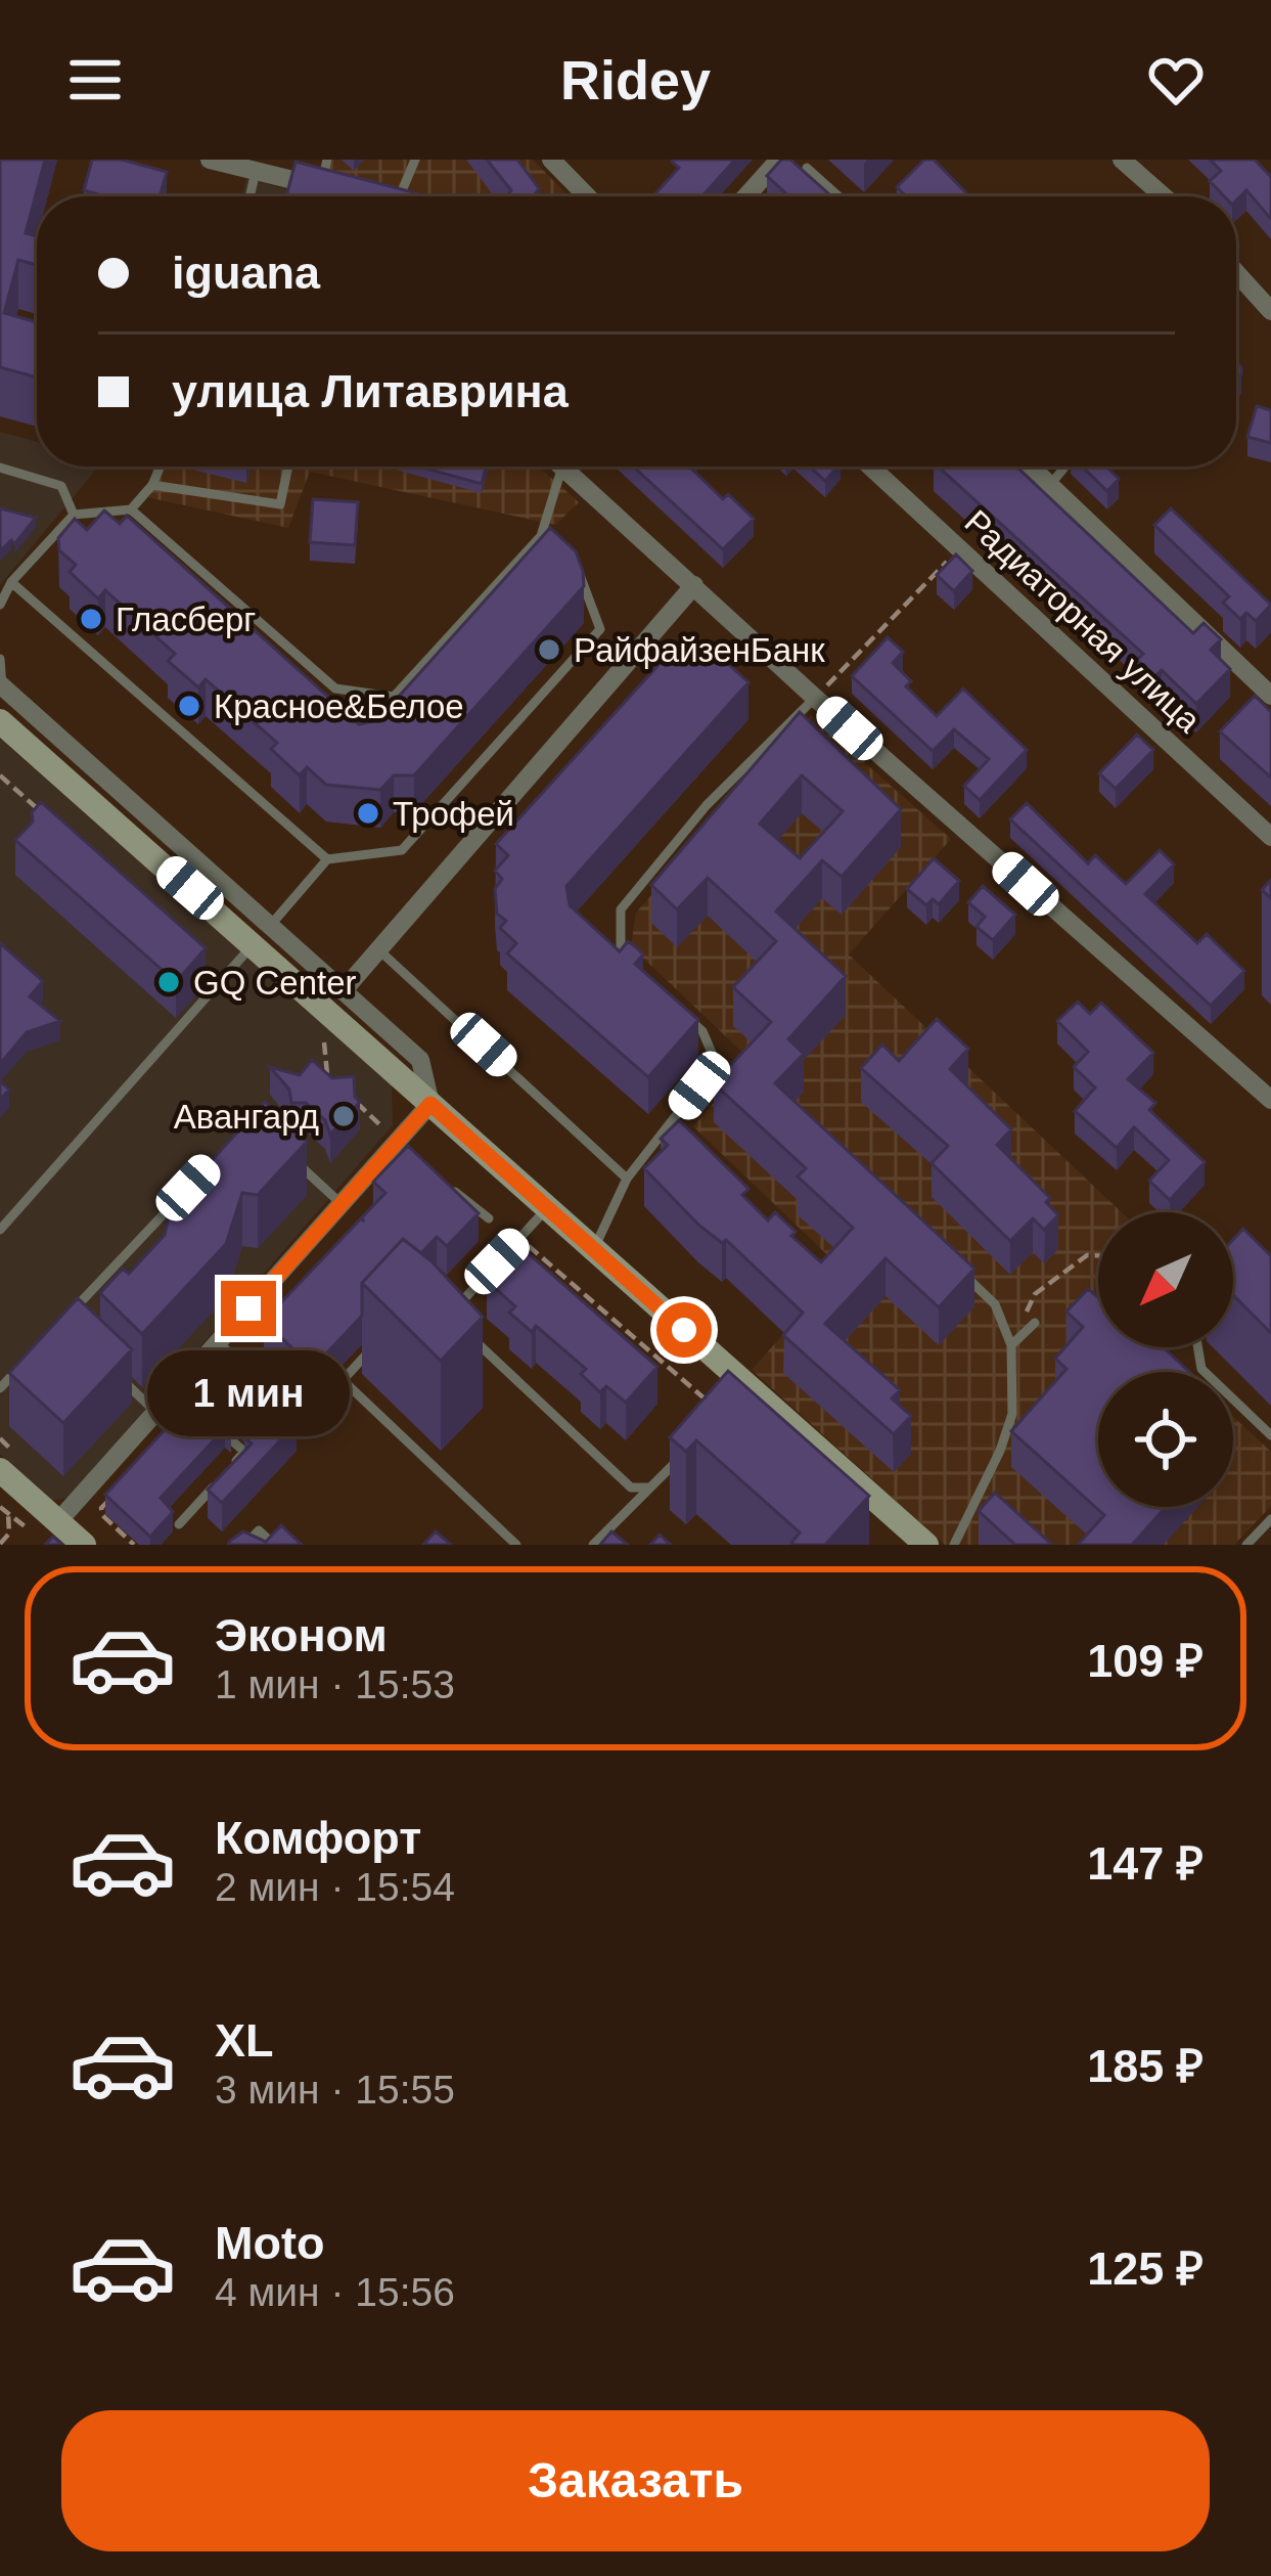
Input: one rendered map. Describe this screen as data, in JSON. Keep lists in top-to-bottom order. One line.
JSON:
{"streets":{"street":["Радиаторная улица"]},"places":["Гласберг","РайфайзенБанк","Красное&Белое","Трофей","GQ Center","Авангард"],"north":"bottom left","page":{"header":"Ridey","banner":["iguana","улица Литаврина"],"bubble":"1 мин","list":[{"name":"Эконом","note":"1 мин · 15:53","value":"109 ₽"},{"name":"Комфорт","note":"2 мин · 15:54","value":"147 ₽"},{"name":"XL","note":"3 мин · 15:55","value":"185 ₽"},{"name":"Moto","note":"4 мин · 15:56","value":"125 ₽"}],"buttons":"Заказать"}}
